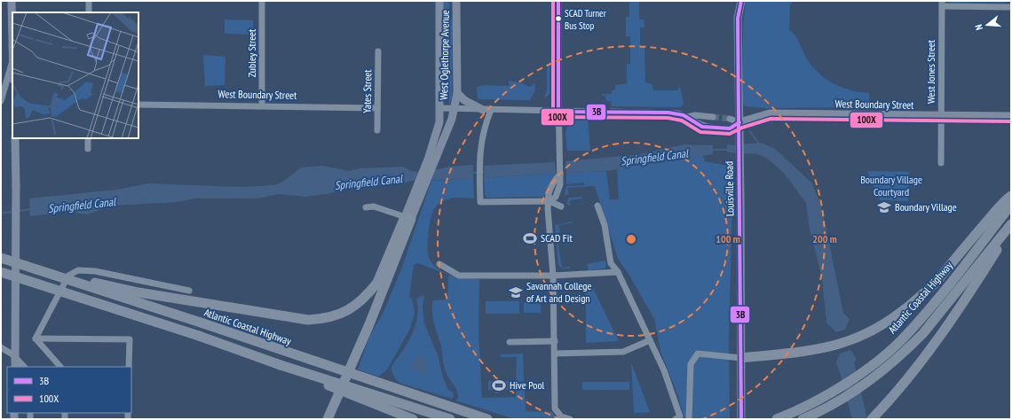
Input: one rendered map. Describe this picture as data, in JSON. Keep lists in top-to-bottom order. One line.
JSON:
{"streets":{"highway":["Atlantic Coastal Highway"],"main road":["West Oglethorpe Avenue","West Boundary Street","Louisville Road"],"street":["Zubley Street","West Jones Street","Yates Street"]},"crossings":[["Zubley Street","West Boundary Street"],["West Jones Street","West Boundary Street"],["Yates Street","West Boundary Street"],["West Boundary Street","Louisville Road"]],"water":["Springfield Canal"],"parks":["Boundary Village Courtyard"],"places":{"other":["SCAD Turner Bus Stop"],"school or university":["Boundary Village","Savannah College of Art and Design"],"sports":["SCAD Fit","Hive Pool"]},"lines":["transit line 3B","transit line 100X"],"legend":["3B","100X"],"north":"left","rings":["100 m","200 m"]}
